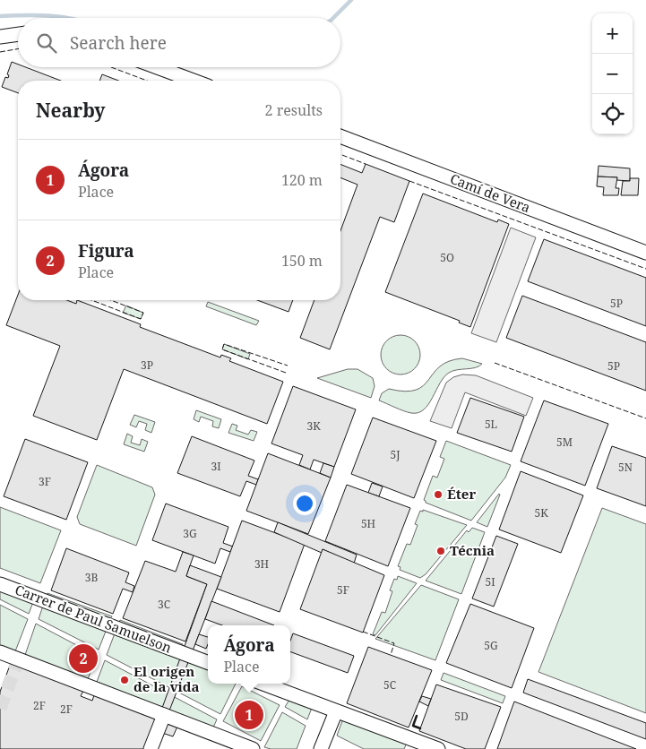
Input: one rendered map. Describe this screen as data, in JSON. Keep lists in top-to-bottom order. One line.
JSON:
{"streets":{"street":["Camí de Vera","Carrer de Paul Samuelson"]},"places":["Éter","Técnia","El origen de la vida"],"house_numbers":["5O","5P","3P","5P","5L","3K","5M","5J","3I","5N","3F","5K","5H","3G","3H","3B","5I","5F","3C","5G","5C","2F","2F","5D"],"page":{"map_buttons":["+","−"],"search":"Search here","heading":["Nearby","2 results"],"list":[{"mark":"1","name":"Ágora","note":"Place","value":"120 m"},{"mark":"2","name":"Figura","note":"Place","value":"150 m"}],"popup":["Ágora","Place"],"pins":["2","1"]}}
